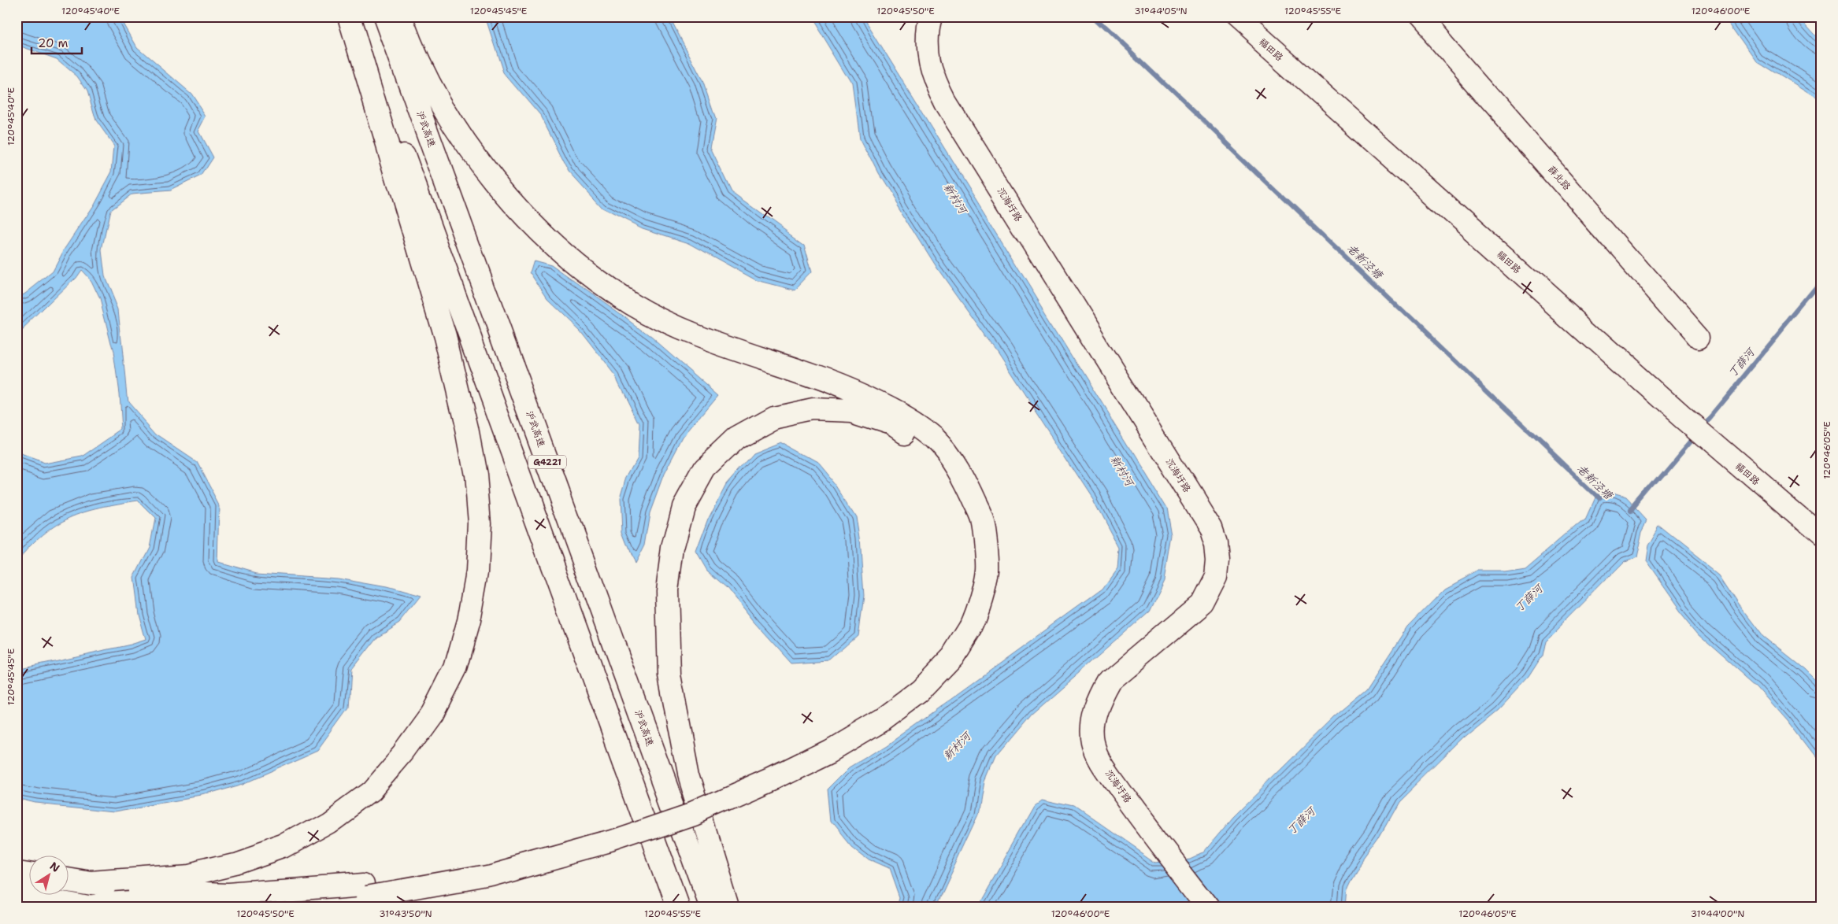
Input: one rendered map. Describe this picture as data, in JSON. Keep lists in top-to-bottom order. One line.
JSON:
{"streets":{"main road":["福田路","沪武高速","薛北路","沉海圩路","G4221"]},"water":["新村河","老新泾塘","丁薛河"],"scale_bar":"20 m","north":"top right","coordinates":["120°45'40\"E","120°45'45\"E","120°45'50\"E","31°44'05\"N","120°45'55\"E","120°46'00\"E","120°46'05\"E","31°43'50\"N","31°44'00\"N"]}
